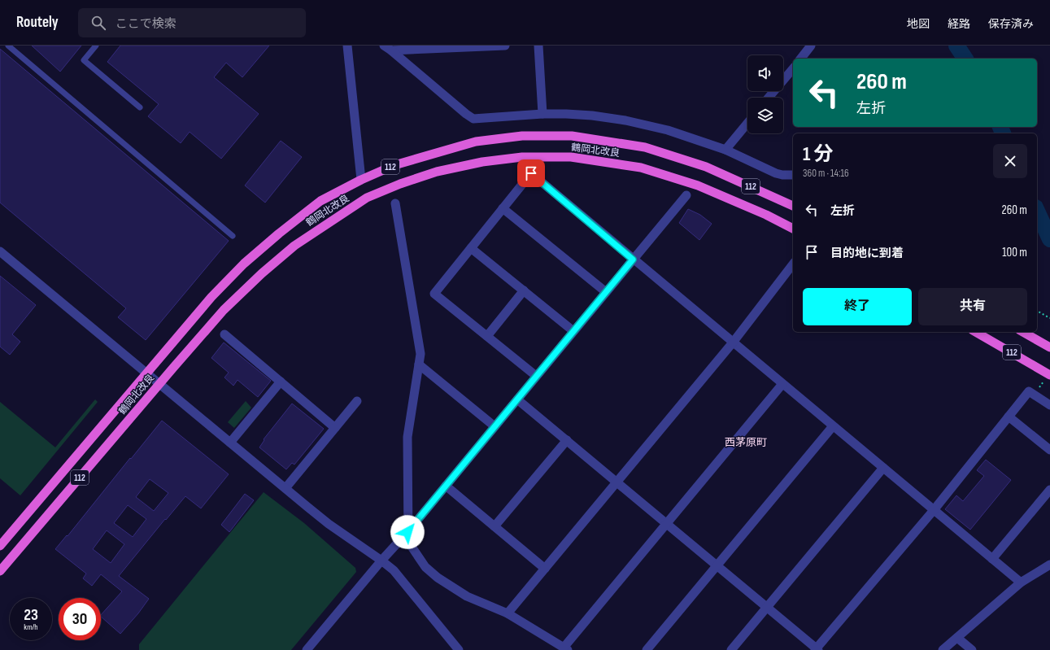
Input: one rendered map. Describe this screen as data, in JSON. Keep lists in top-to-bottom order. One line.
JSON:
{"streets":{"highway":["鶴岡北改良","112"]},"districts":["西茅原町"],"page":{"header":"Routely","search":"ここで検索","nav":["地図","経路","保存済み"],"turn":["260 m","左折"],"heading":["1 分","360 m · 14:16"],"list":[{"name":"左折","value":"260 m"},{"name":"目的地に到着","value":"100 m"}],"buttons":["終了","共有"],"speed":"23 km/h","limit":"30"}}
